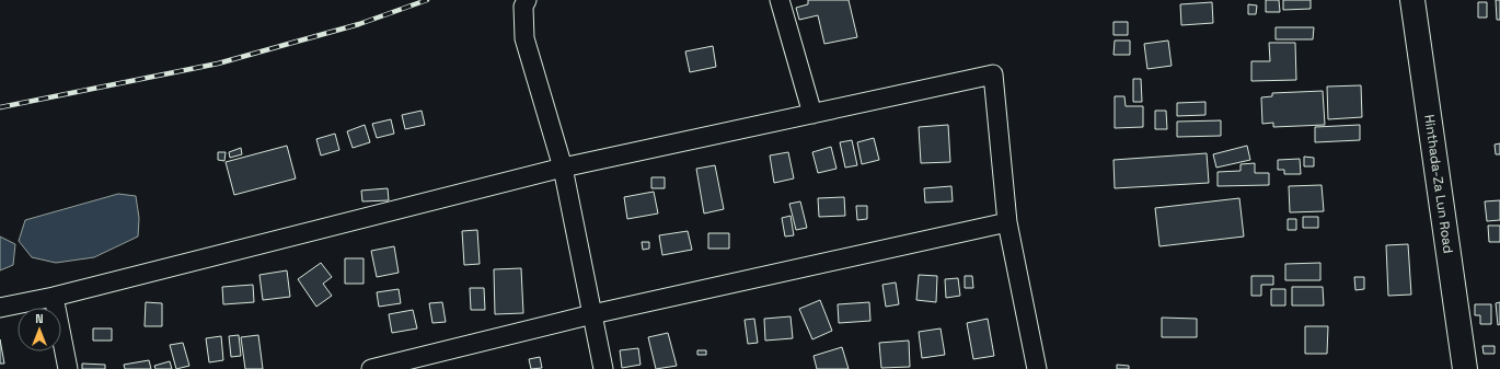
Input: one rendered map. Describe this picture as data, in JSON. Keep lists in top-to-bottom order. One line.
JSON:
{"streets":{"main road":["Hinthada-Za Lun Road"]},"north":"top"}
